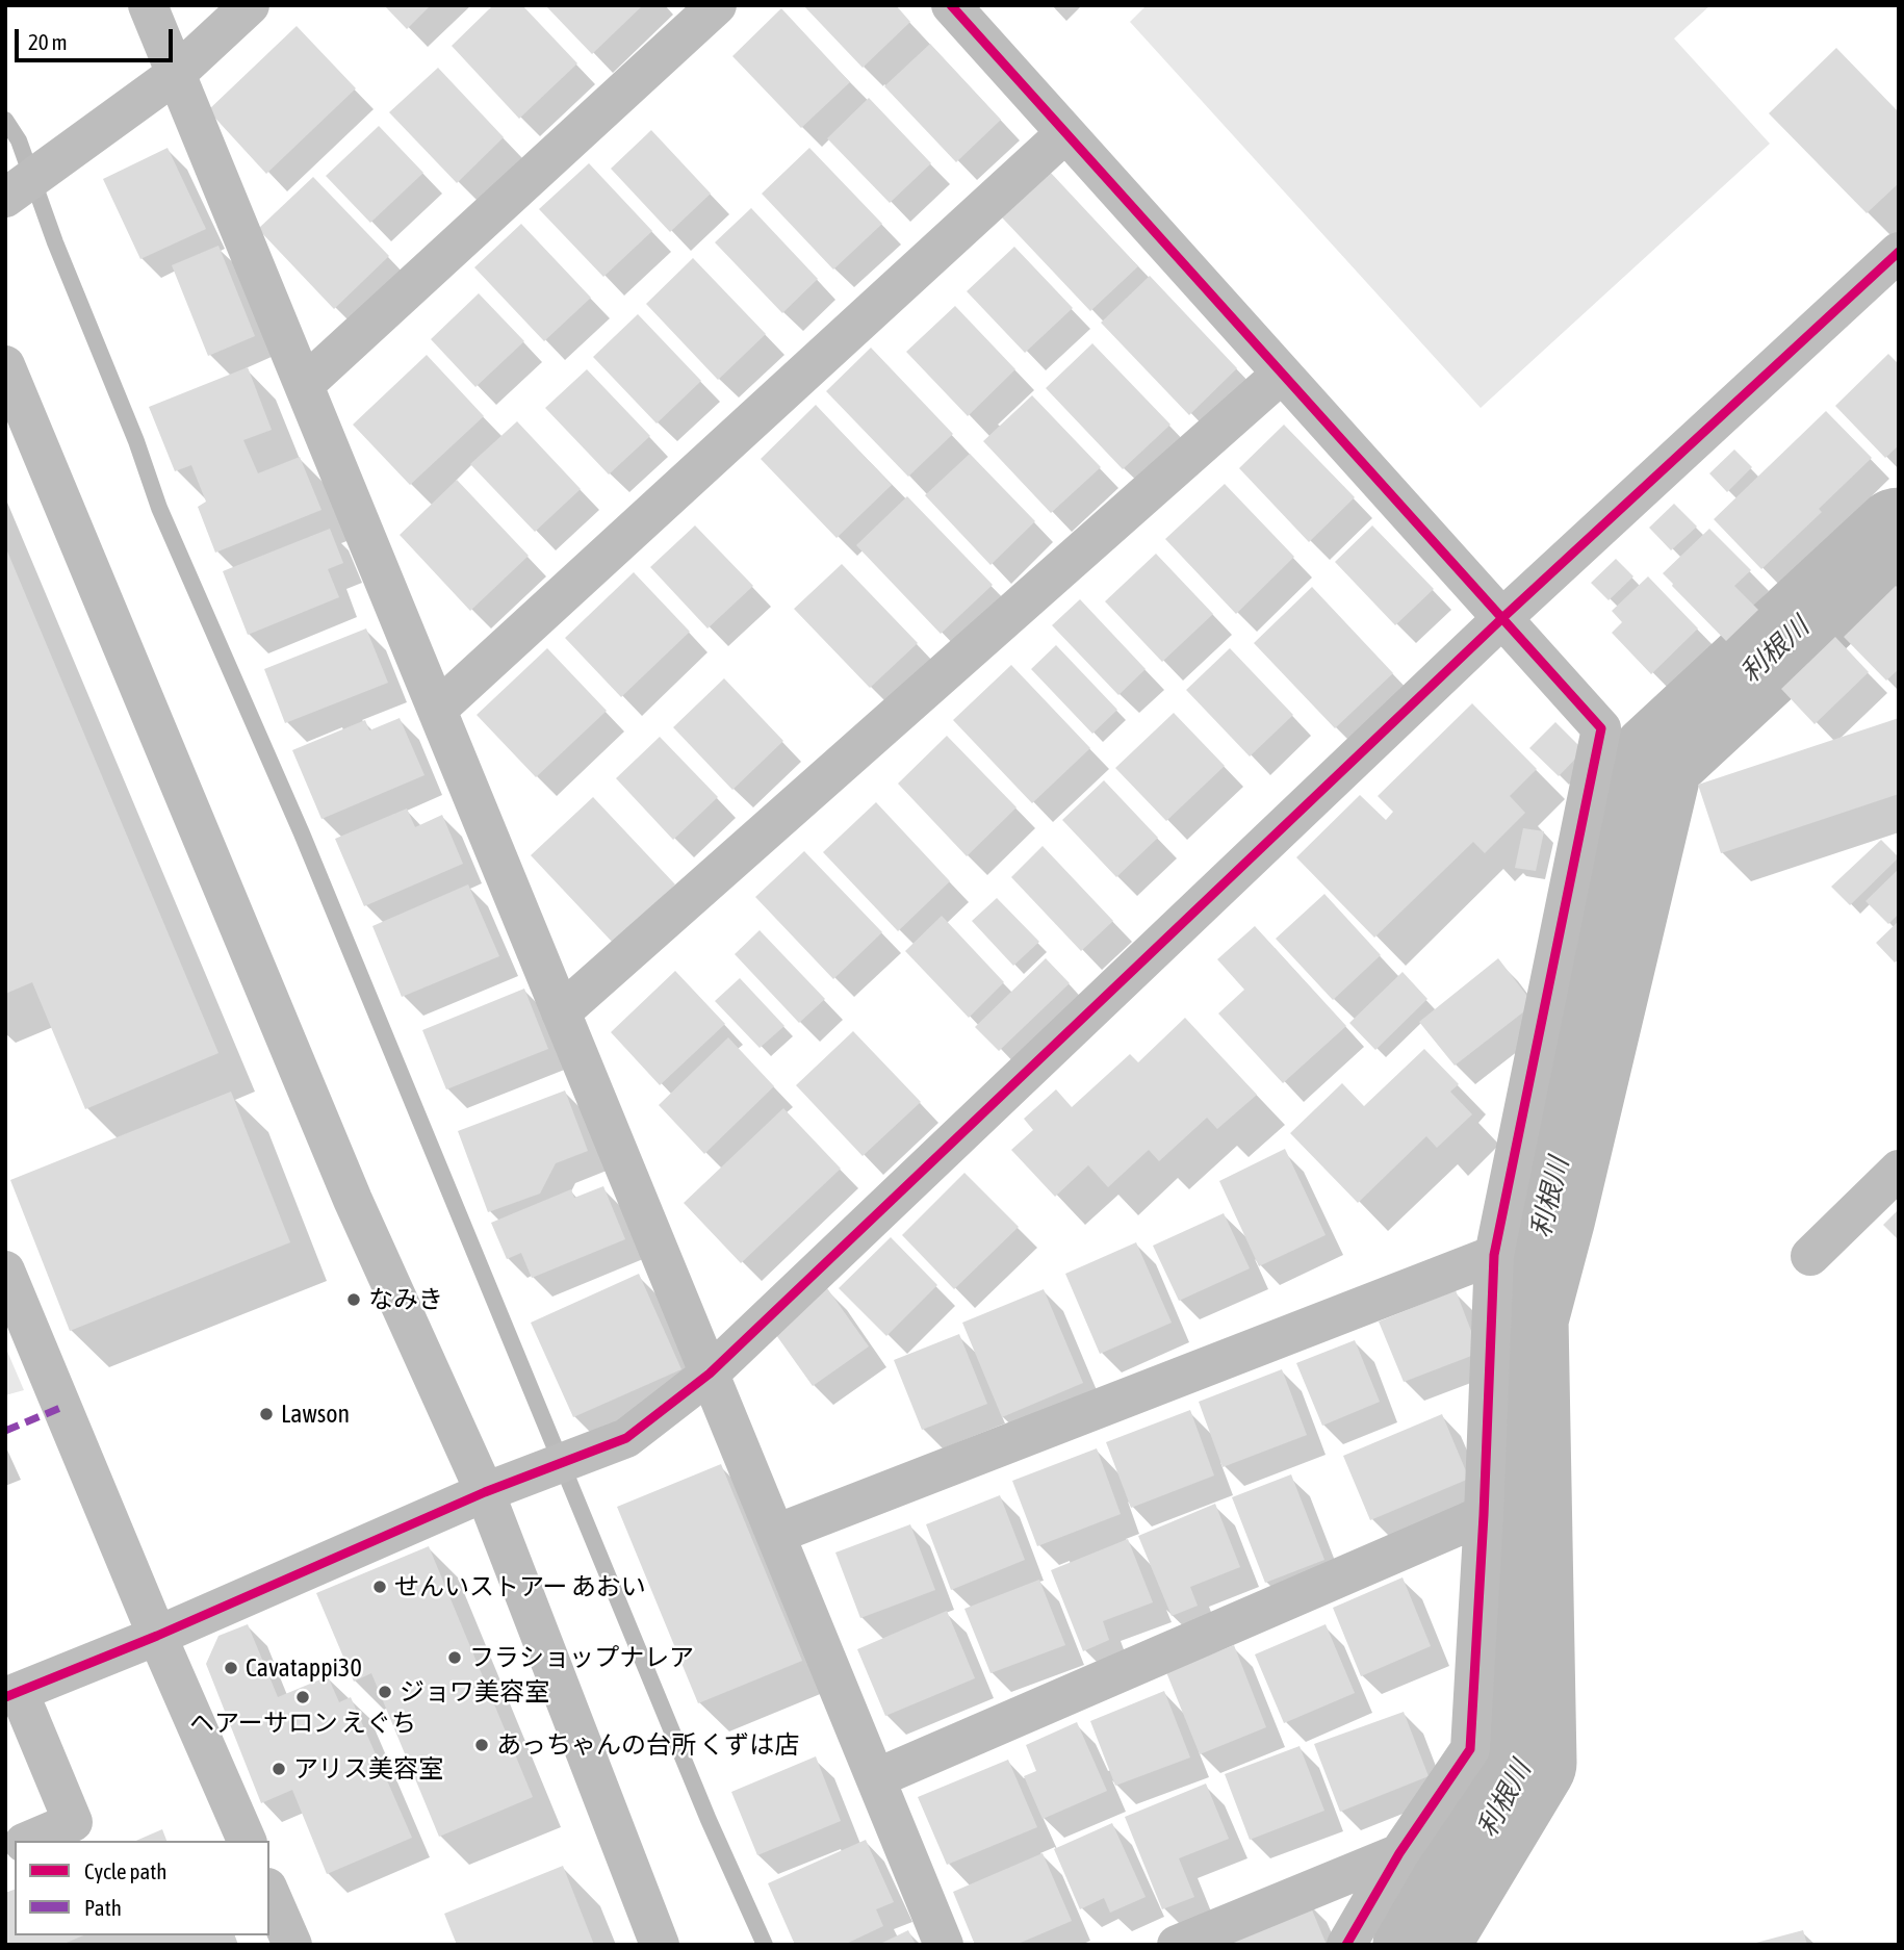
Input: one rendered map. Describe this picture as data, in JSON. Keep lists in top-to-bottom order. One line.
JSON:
{"water":["利根川"],"places":["なみき","Lawson","せんいストアー あおい","フラショップナレア","Cavatappi30","ジョワ美容室","ヘアーサロン えぐち","あっちゃんの台所 くずは店","アリス美容室"],"legend":["Cycle path","Path"],"scale_bar":"20 m"}
